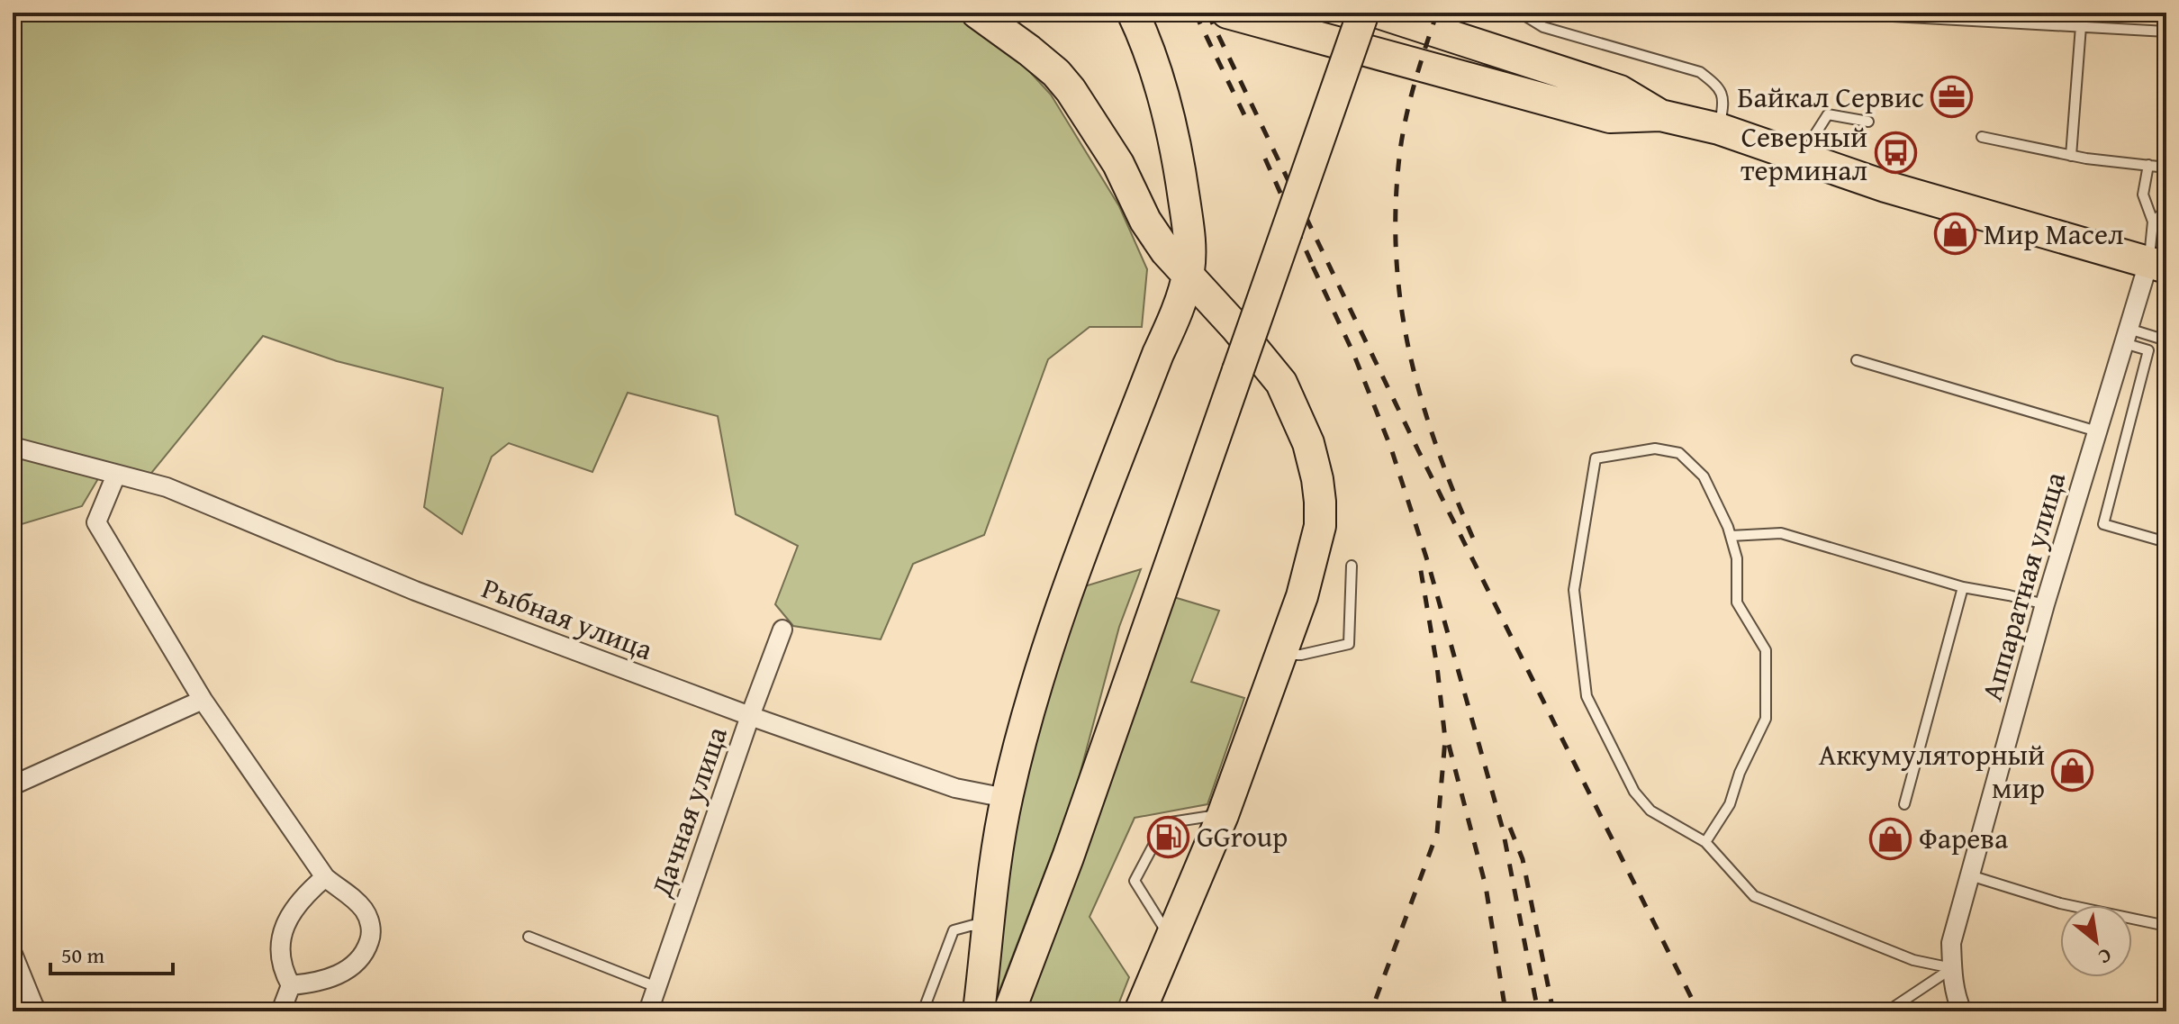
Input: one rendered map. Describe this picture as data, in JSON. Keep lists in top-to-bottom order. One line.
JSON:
{"streets":{"street":["Аппаратная улица","Рыбная улица","Дачная улица"]},"crossings":[["Рыбная улица","Дачная улица"]],"places":{"office":["Байкал Сервис"],"bus stop":["Северный терминал"],"shop":["Мир Масел","Аккумуляторный мир","Фарева"],"fuel station":["GGroup"]},"scale_bar":"50 m","north":"bottom right"}
